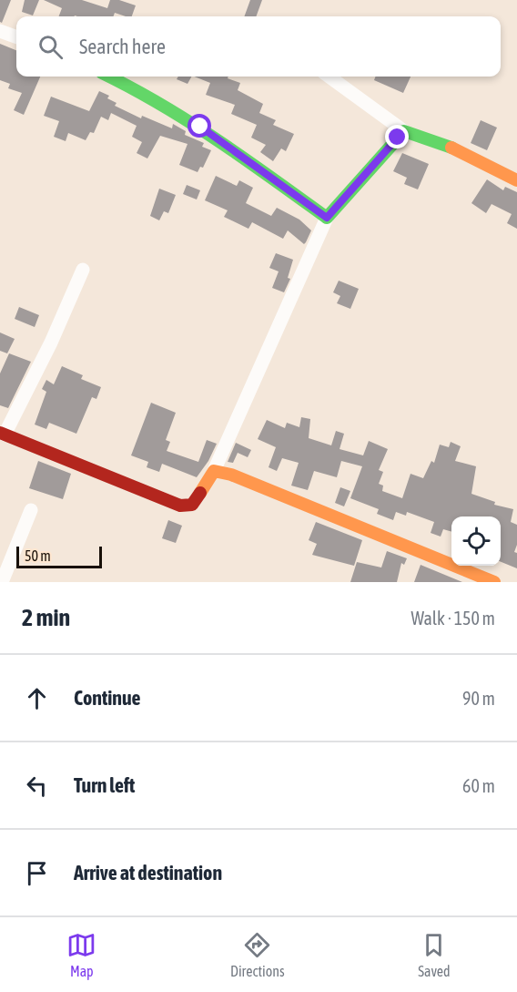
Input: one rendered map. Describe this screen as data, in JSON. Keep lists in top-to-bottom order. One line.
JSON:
{"scale_bar":"50 m","page":{"search":"Search here","scale":"50 m","heading":["2 min","Walk · 150 m"],"list":[["Continue","90 m"],["Turn left","60 m"],"Arrive at destination"],"nav":["Map","Directions","Saved"]}}
